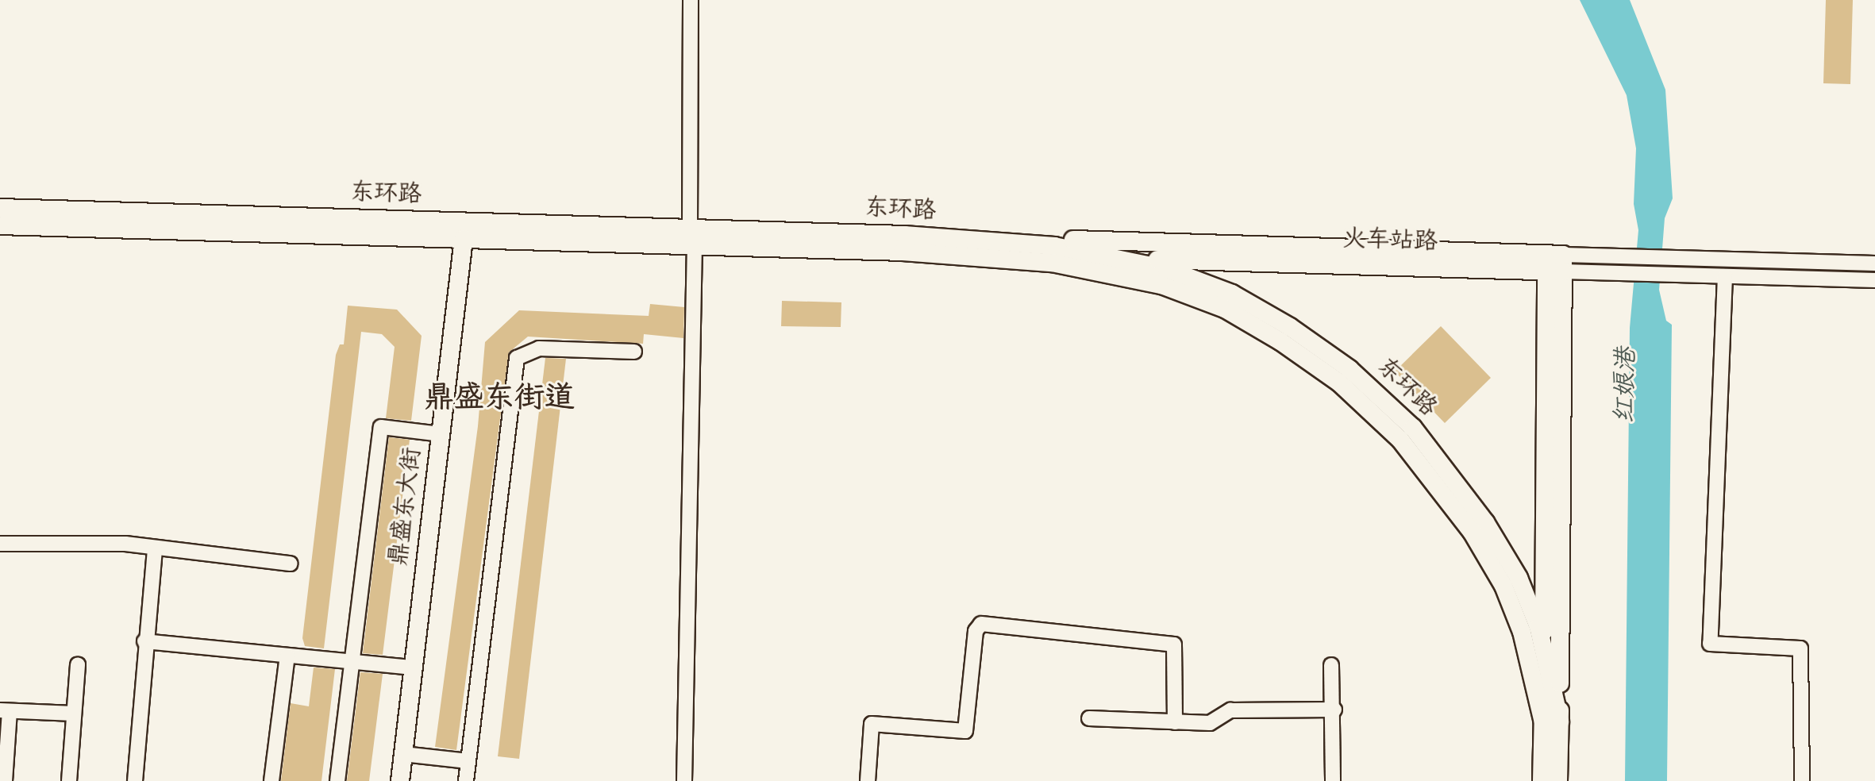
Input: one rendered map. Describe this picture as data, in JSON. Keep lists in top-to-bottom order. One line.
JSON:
{"streets":{"main road":["东环路","火车站路","鼎盛东大街"]},"crossings":[["东环路","火车站路"],["东环路","鼎盛东大街"]],"districts":["鼎盛东街道"],"water":["红娘港"]}
